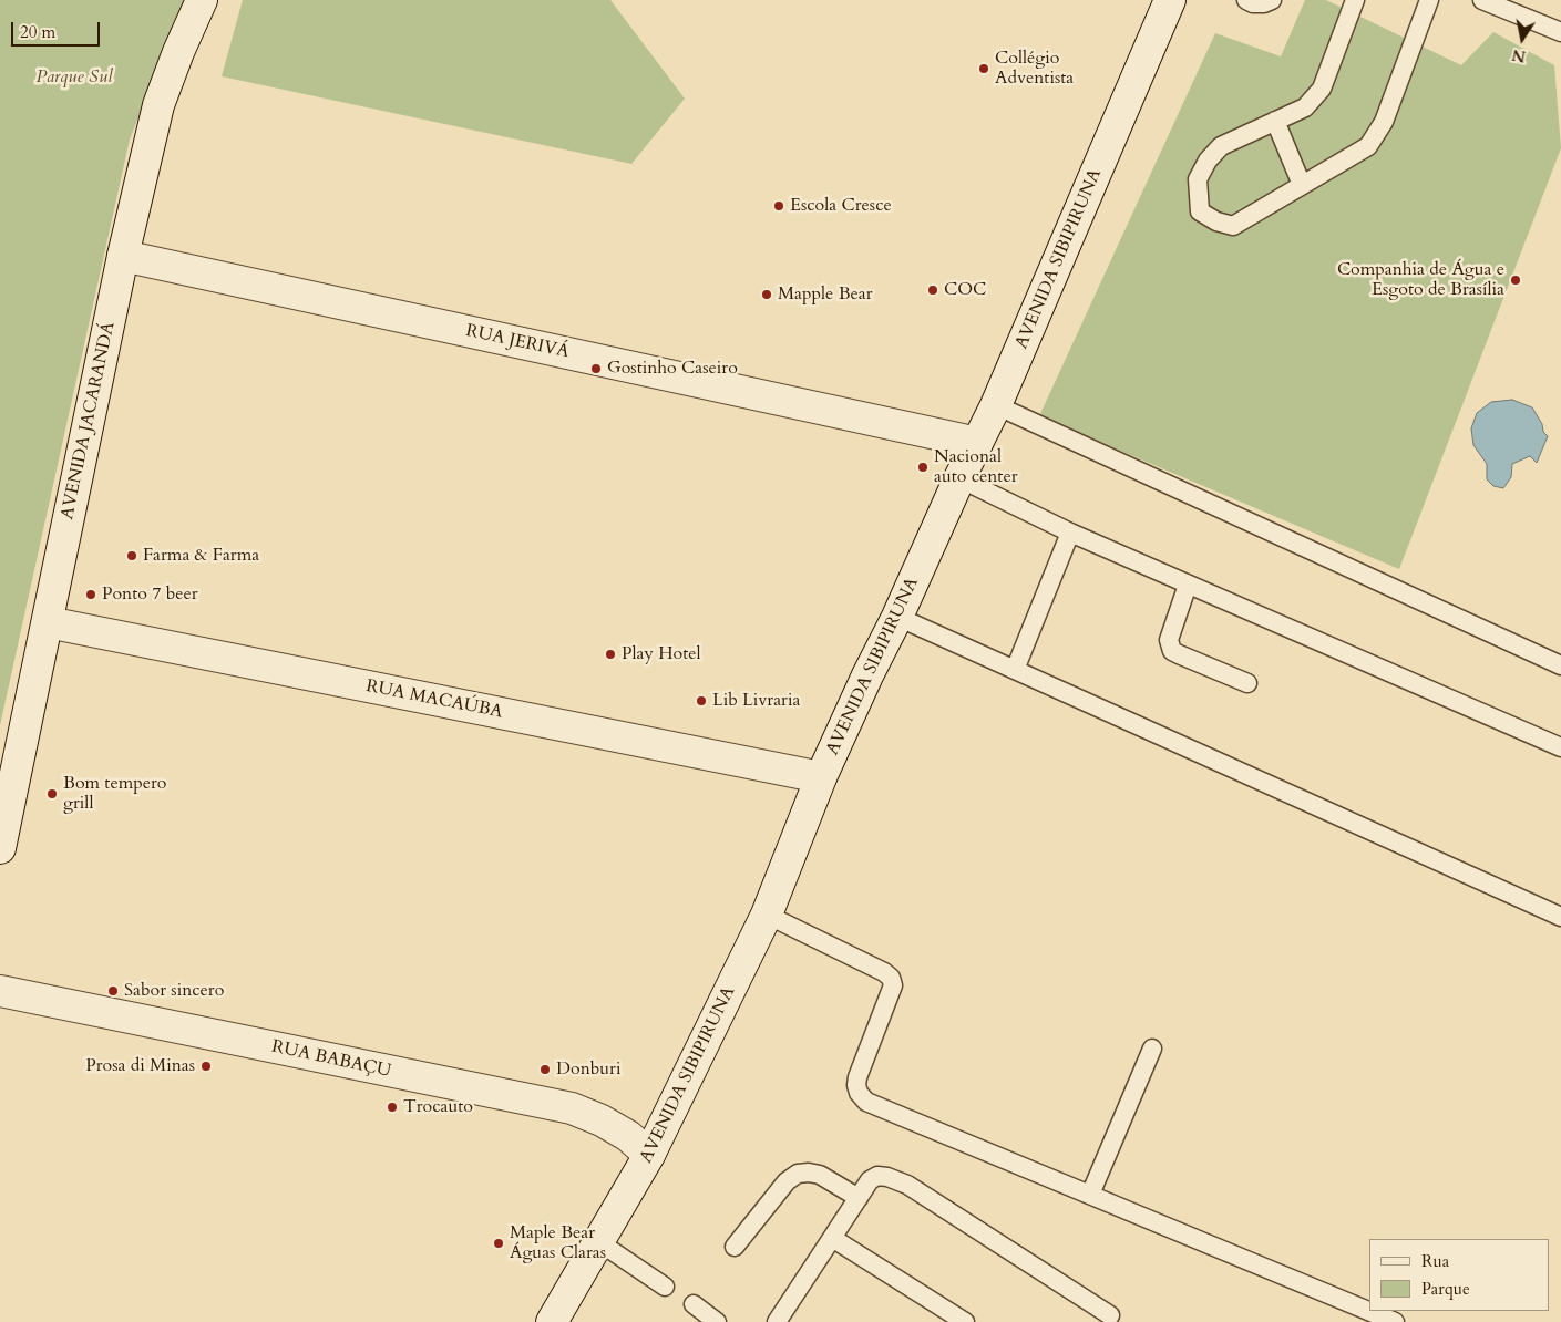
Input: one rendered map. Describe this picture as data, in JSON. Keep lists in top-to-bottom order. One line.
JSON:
{"streets":{"main road":["AVENIDA SIBIPIRUNA","RUA JERIVÁ","AVENIDA JACARANDÁ","RUA MACAÚBA","RUA BABAÇU"]},"crossings":[["AVENIDA SIBIPIRUNA","RUA JERIVÁ"],["AVENIDA SIBIPIRUNA","RUA MACAÚBA"],["AVENIDA SIBIPIRUNA","RUA BABAÇU"],["RUA JERIVÁ","AVENIDA JACARANDÁ"],["AVENIDA JACARANDÁ","RUA MACAÚBA"]],"parks":["Parque Sul"],"places":["Collégio Adventista","Escola Cresce","Companhia de Água e Esgoto de Brasília","COC","Mapple Bear","Gostinho Caseiro","Nacional auto center","Farma & Farma","Ponto 7 beer","Play Hotel","Lib Livraria","Bom tempero grill","Sabor sincero","Prosa di Minas","Donburi","Trocauto","Maple Bear Águas Claras"],"legend":["Rua","Parque"],"scale_bar":"20 m","north":"bottom"}
